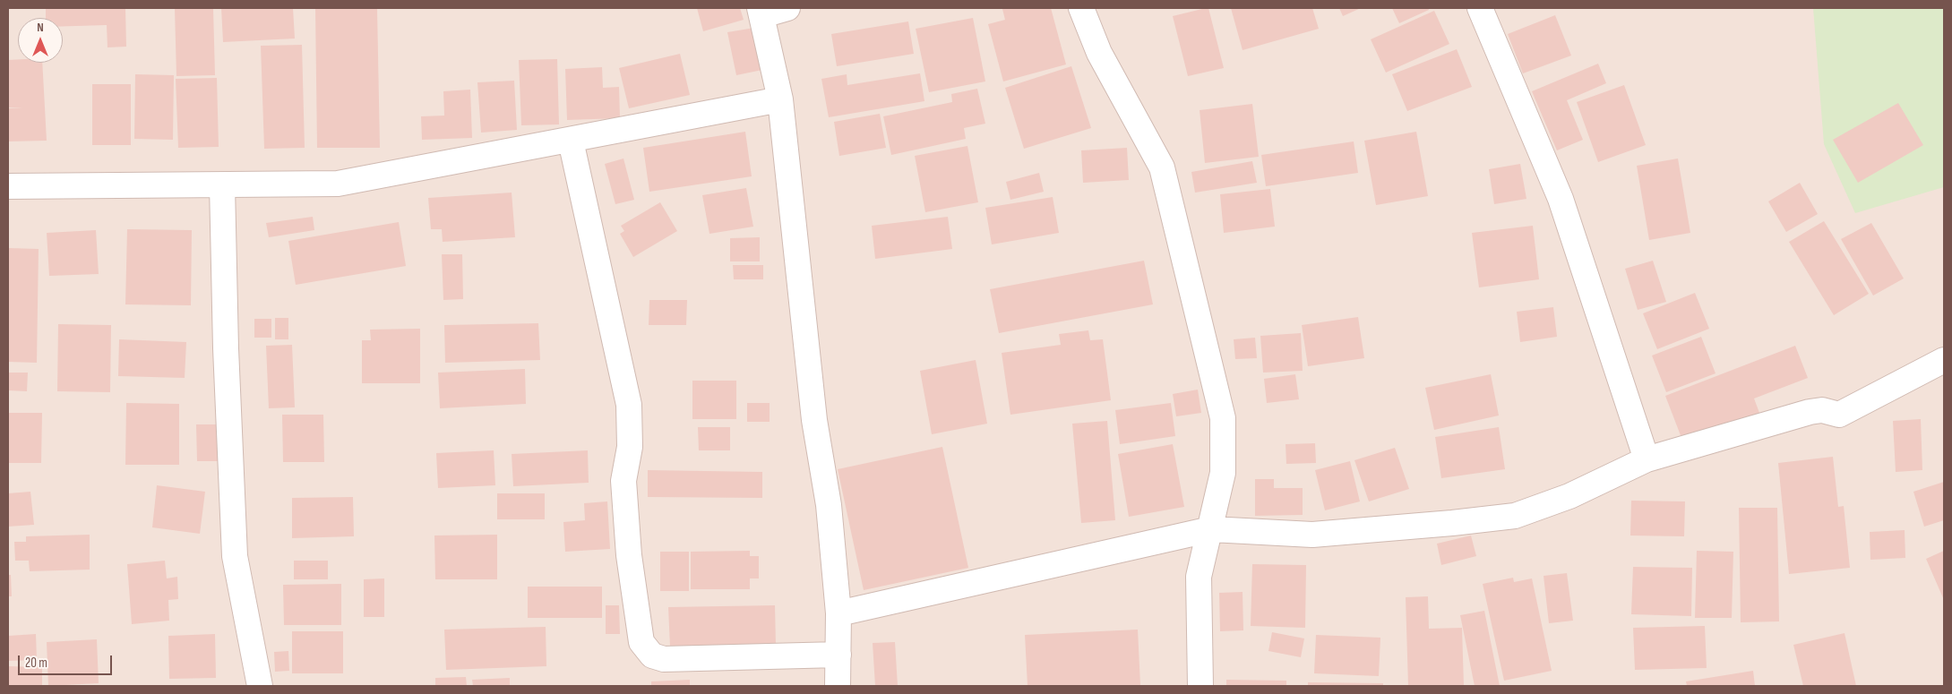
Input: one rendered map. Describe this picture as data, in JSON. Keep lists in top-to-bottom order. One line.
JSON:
{"scale_bar":"20 m","north":"top"}
